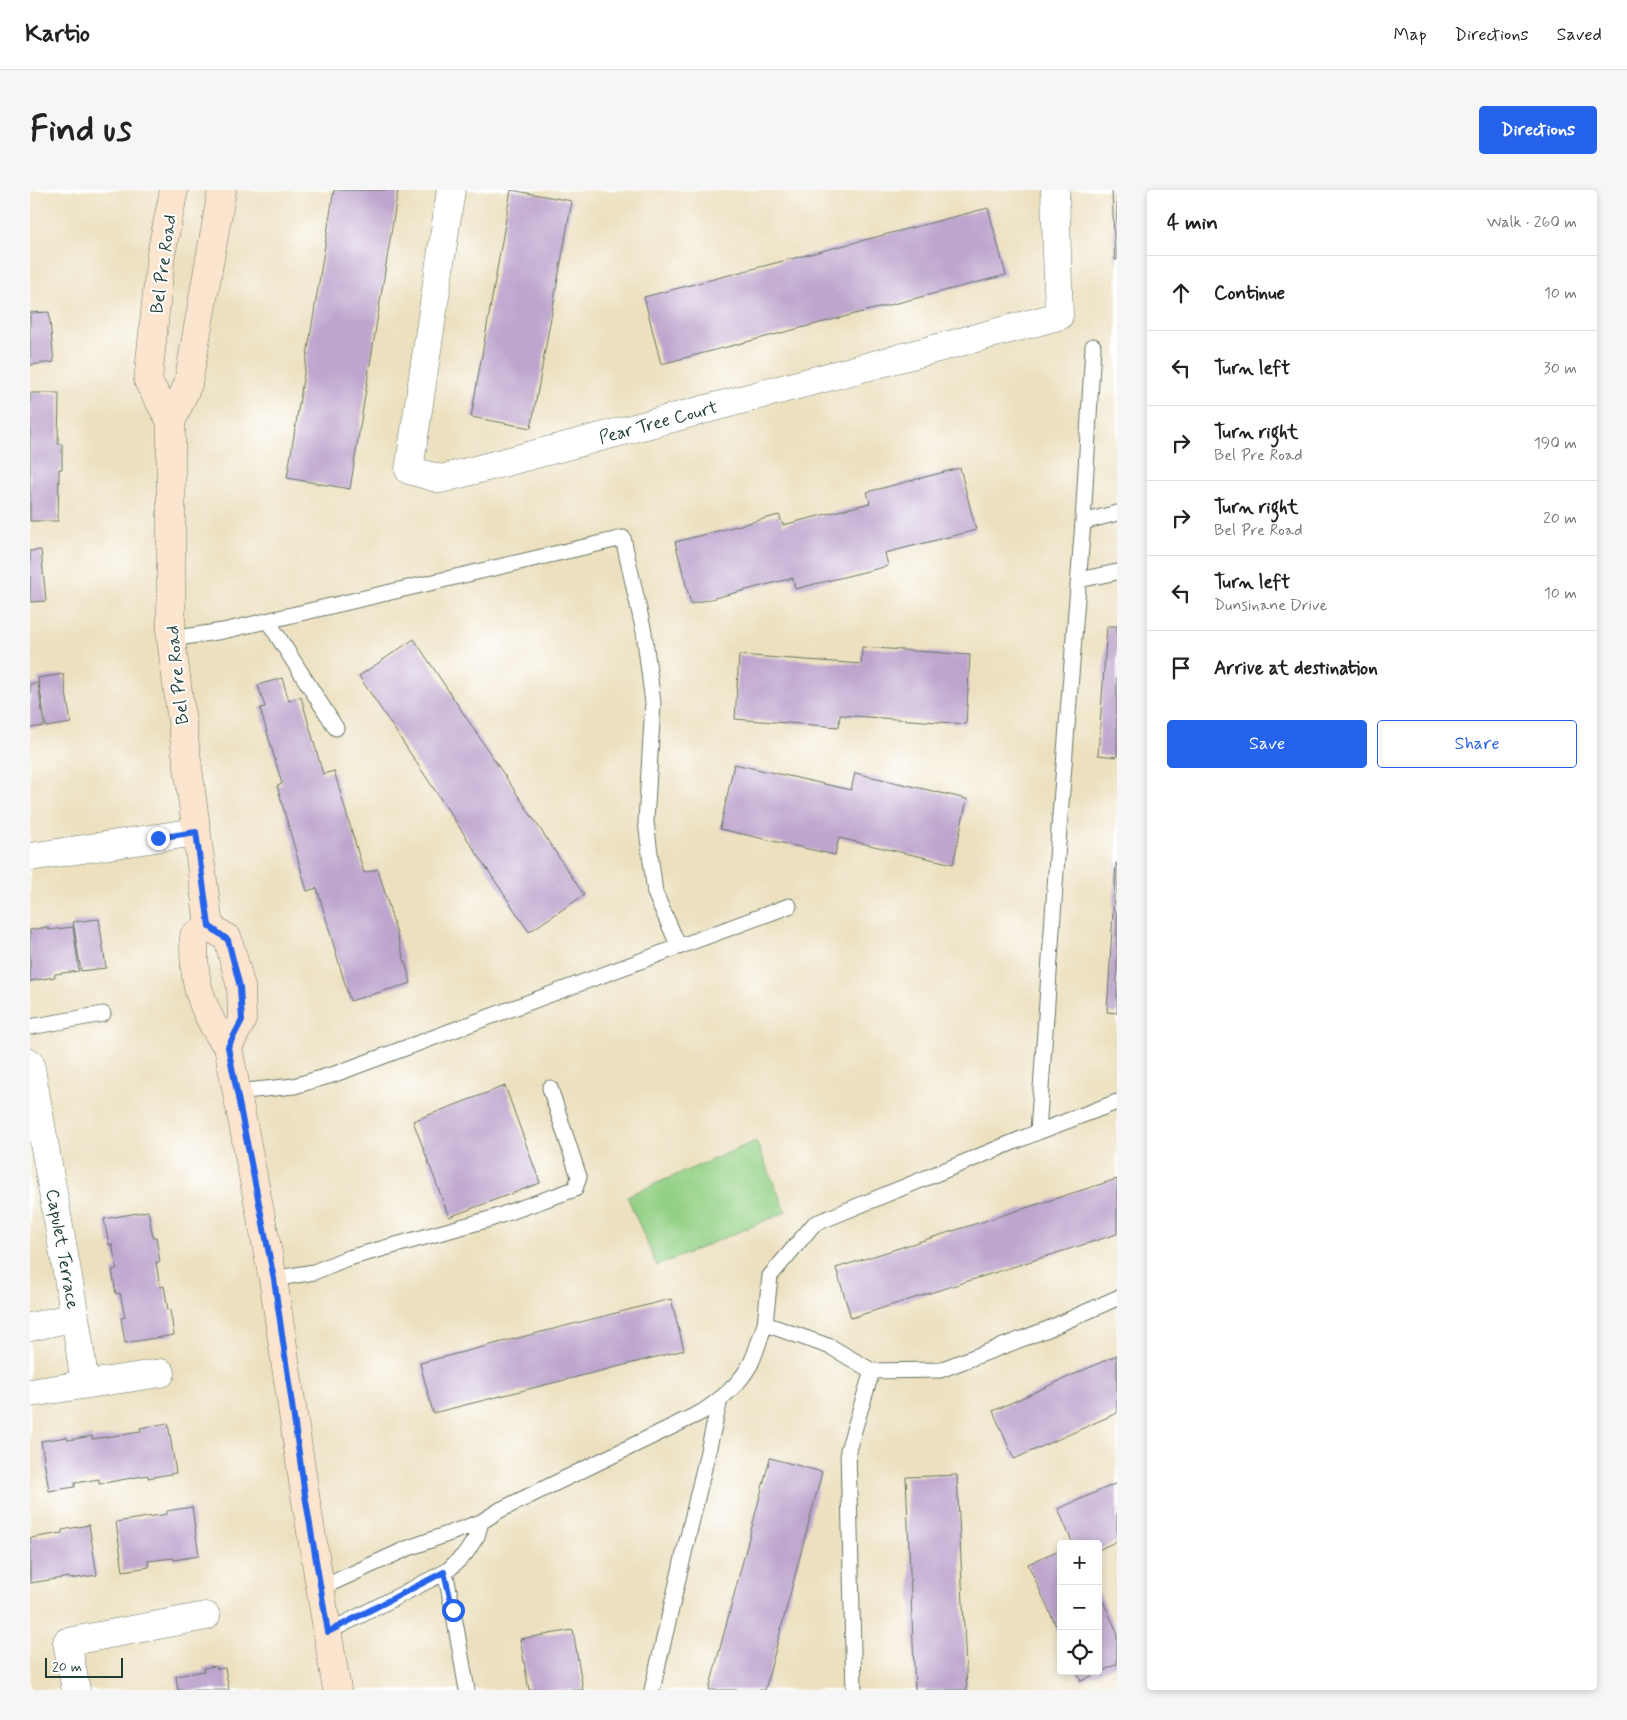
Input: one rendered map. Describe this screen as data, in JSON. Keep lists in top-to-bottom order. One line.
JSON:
{"streets":{"main road":["Bel Pre Road"],"street":["Pear Tree Court","Capulet Terrace"]},"scale_bar":"20 m","page":{"header":"Kartio","nav":["Map","Directions","Saved"],"buttons":["Directions",["Save","Share"]],"title":"Find us","heading":["4 min","Walk · 260 m"],"list":[["Continue","10 m"],["Turn left","30 m"],["Turn right","Bel Pre Road","190 m"],["Turn right","Bel Pre Road","20 m"],["Turn left","Dunsinane Drive","10 m"],"Arrive at destination"],"map_buttons":["+","−"],"scale":"20 m"}}
